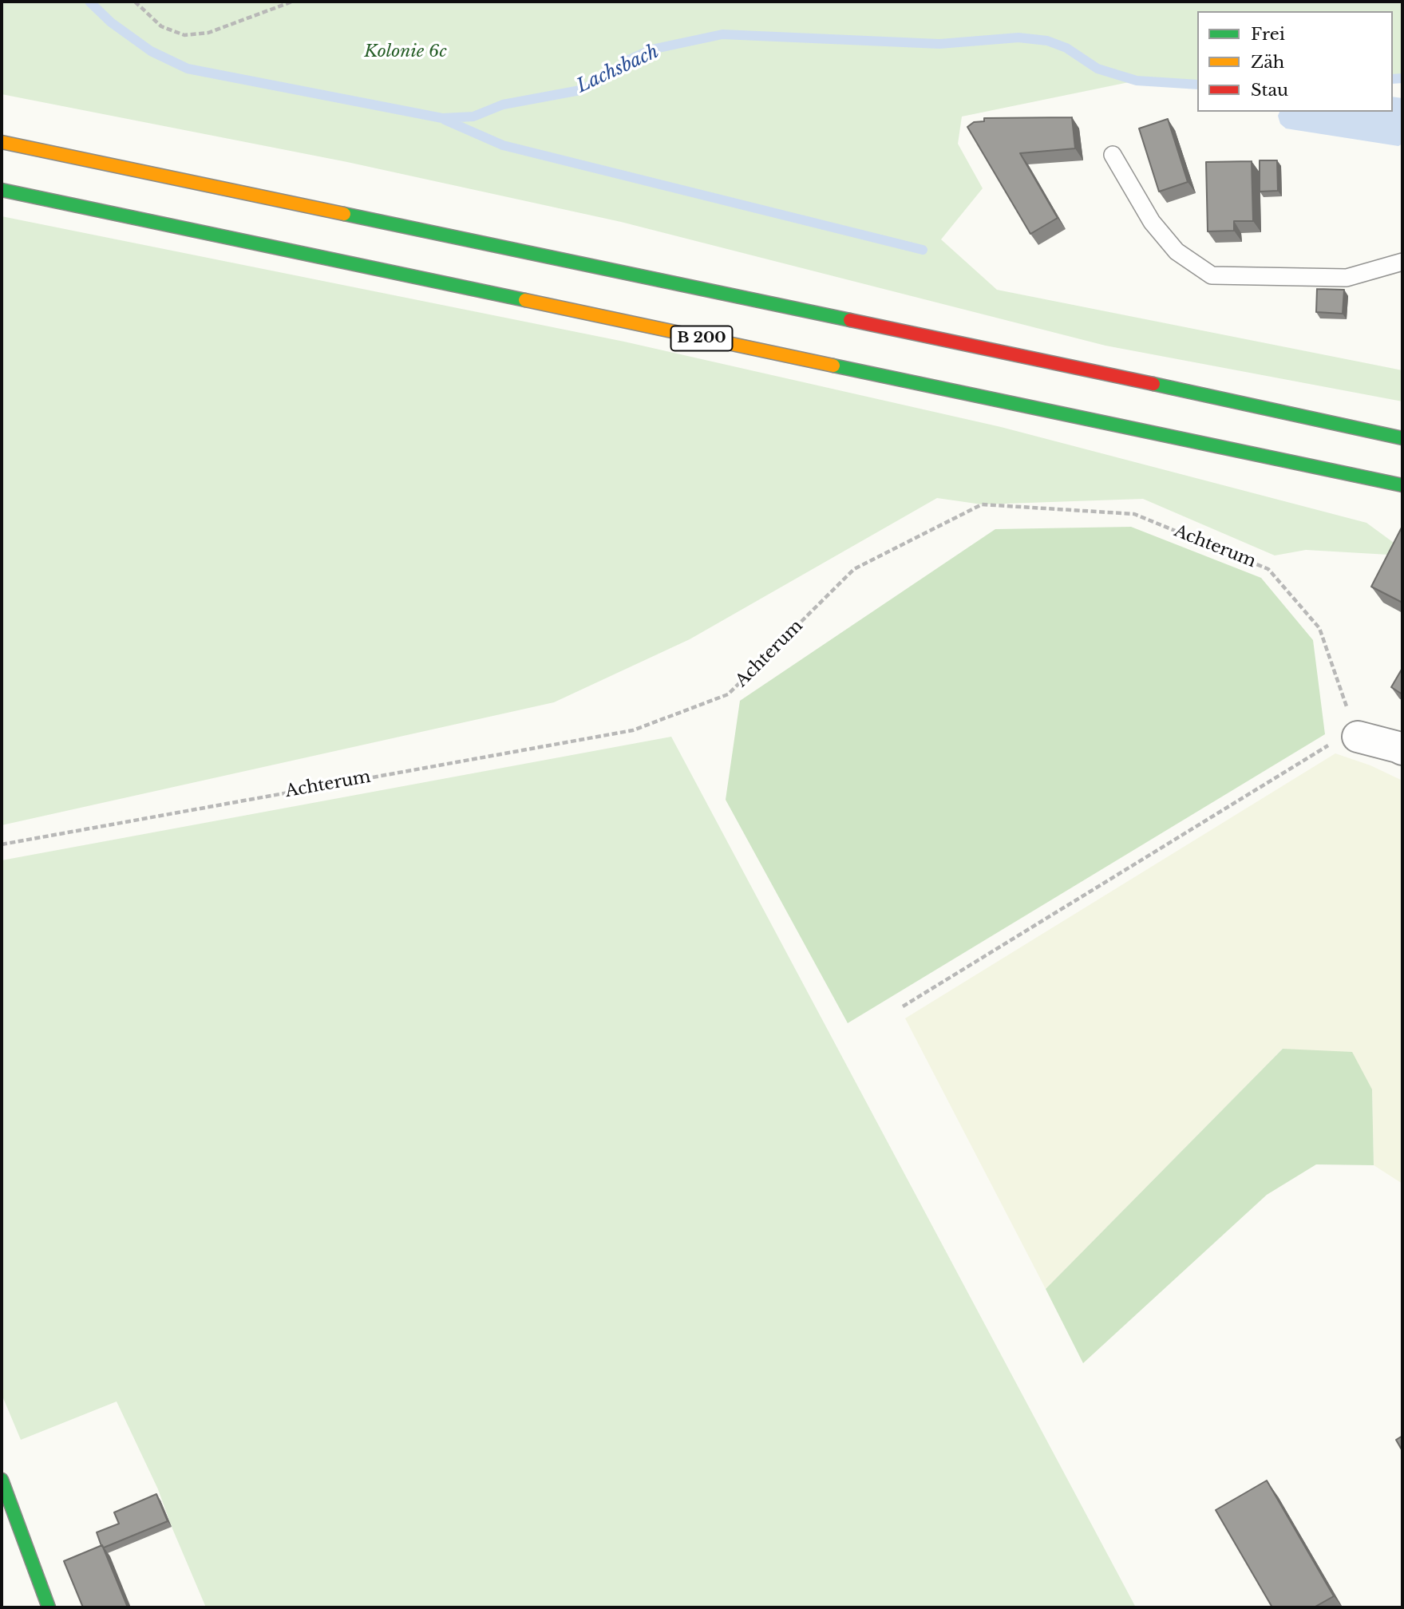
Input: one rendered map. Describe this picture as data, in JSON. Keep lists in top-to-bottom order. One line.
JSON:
{"streets":{"main road":["B 200"],"path":["Achterum"]},"water":["Lachsbach"],"parks":["Kolonie 6c"],"legend":["Frei","Zäh","Stau"]}
